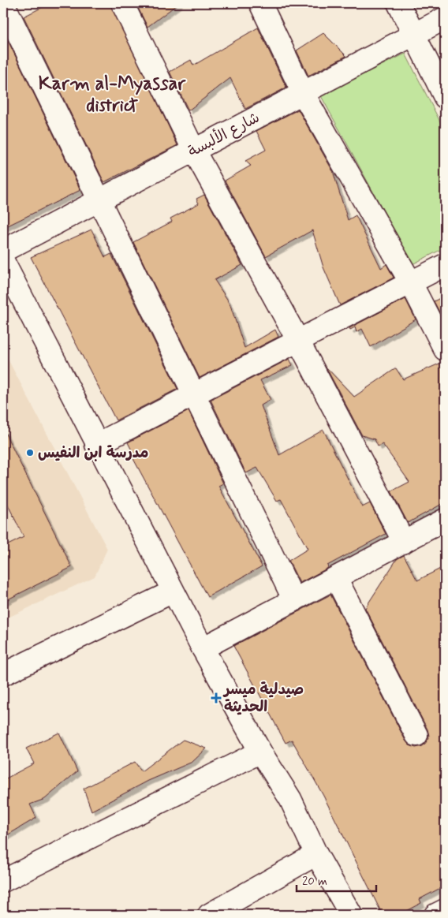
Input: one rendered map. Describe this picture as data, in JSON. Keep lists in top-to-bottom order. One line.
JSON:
{"streets":{"street":["شارع الألبسة"]},"districts":["Karm al-Myassar district"],"places":{"other":["مدرسة ابن النفيس"],"health":["صيدلية ميسر الحديثة"]},"scale_bar":"20 m"}
